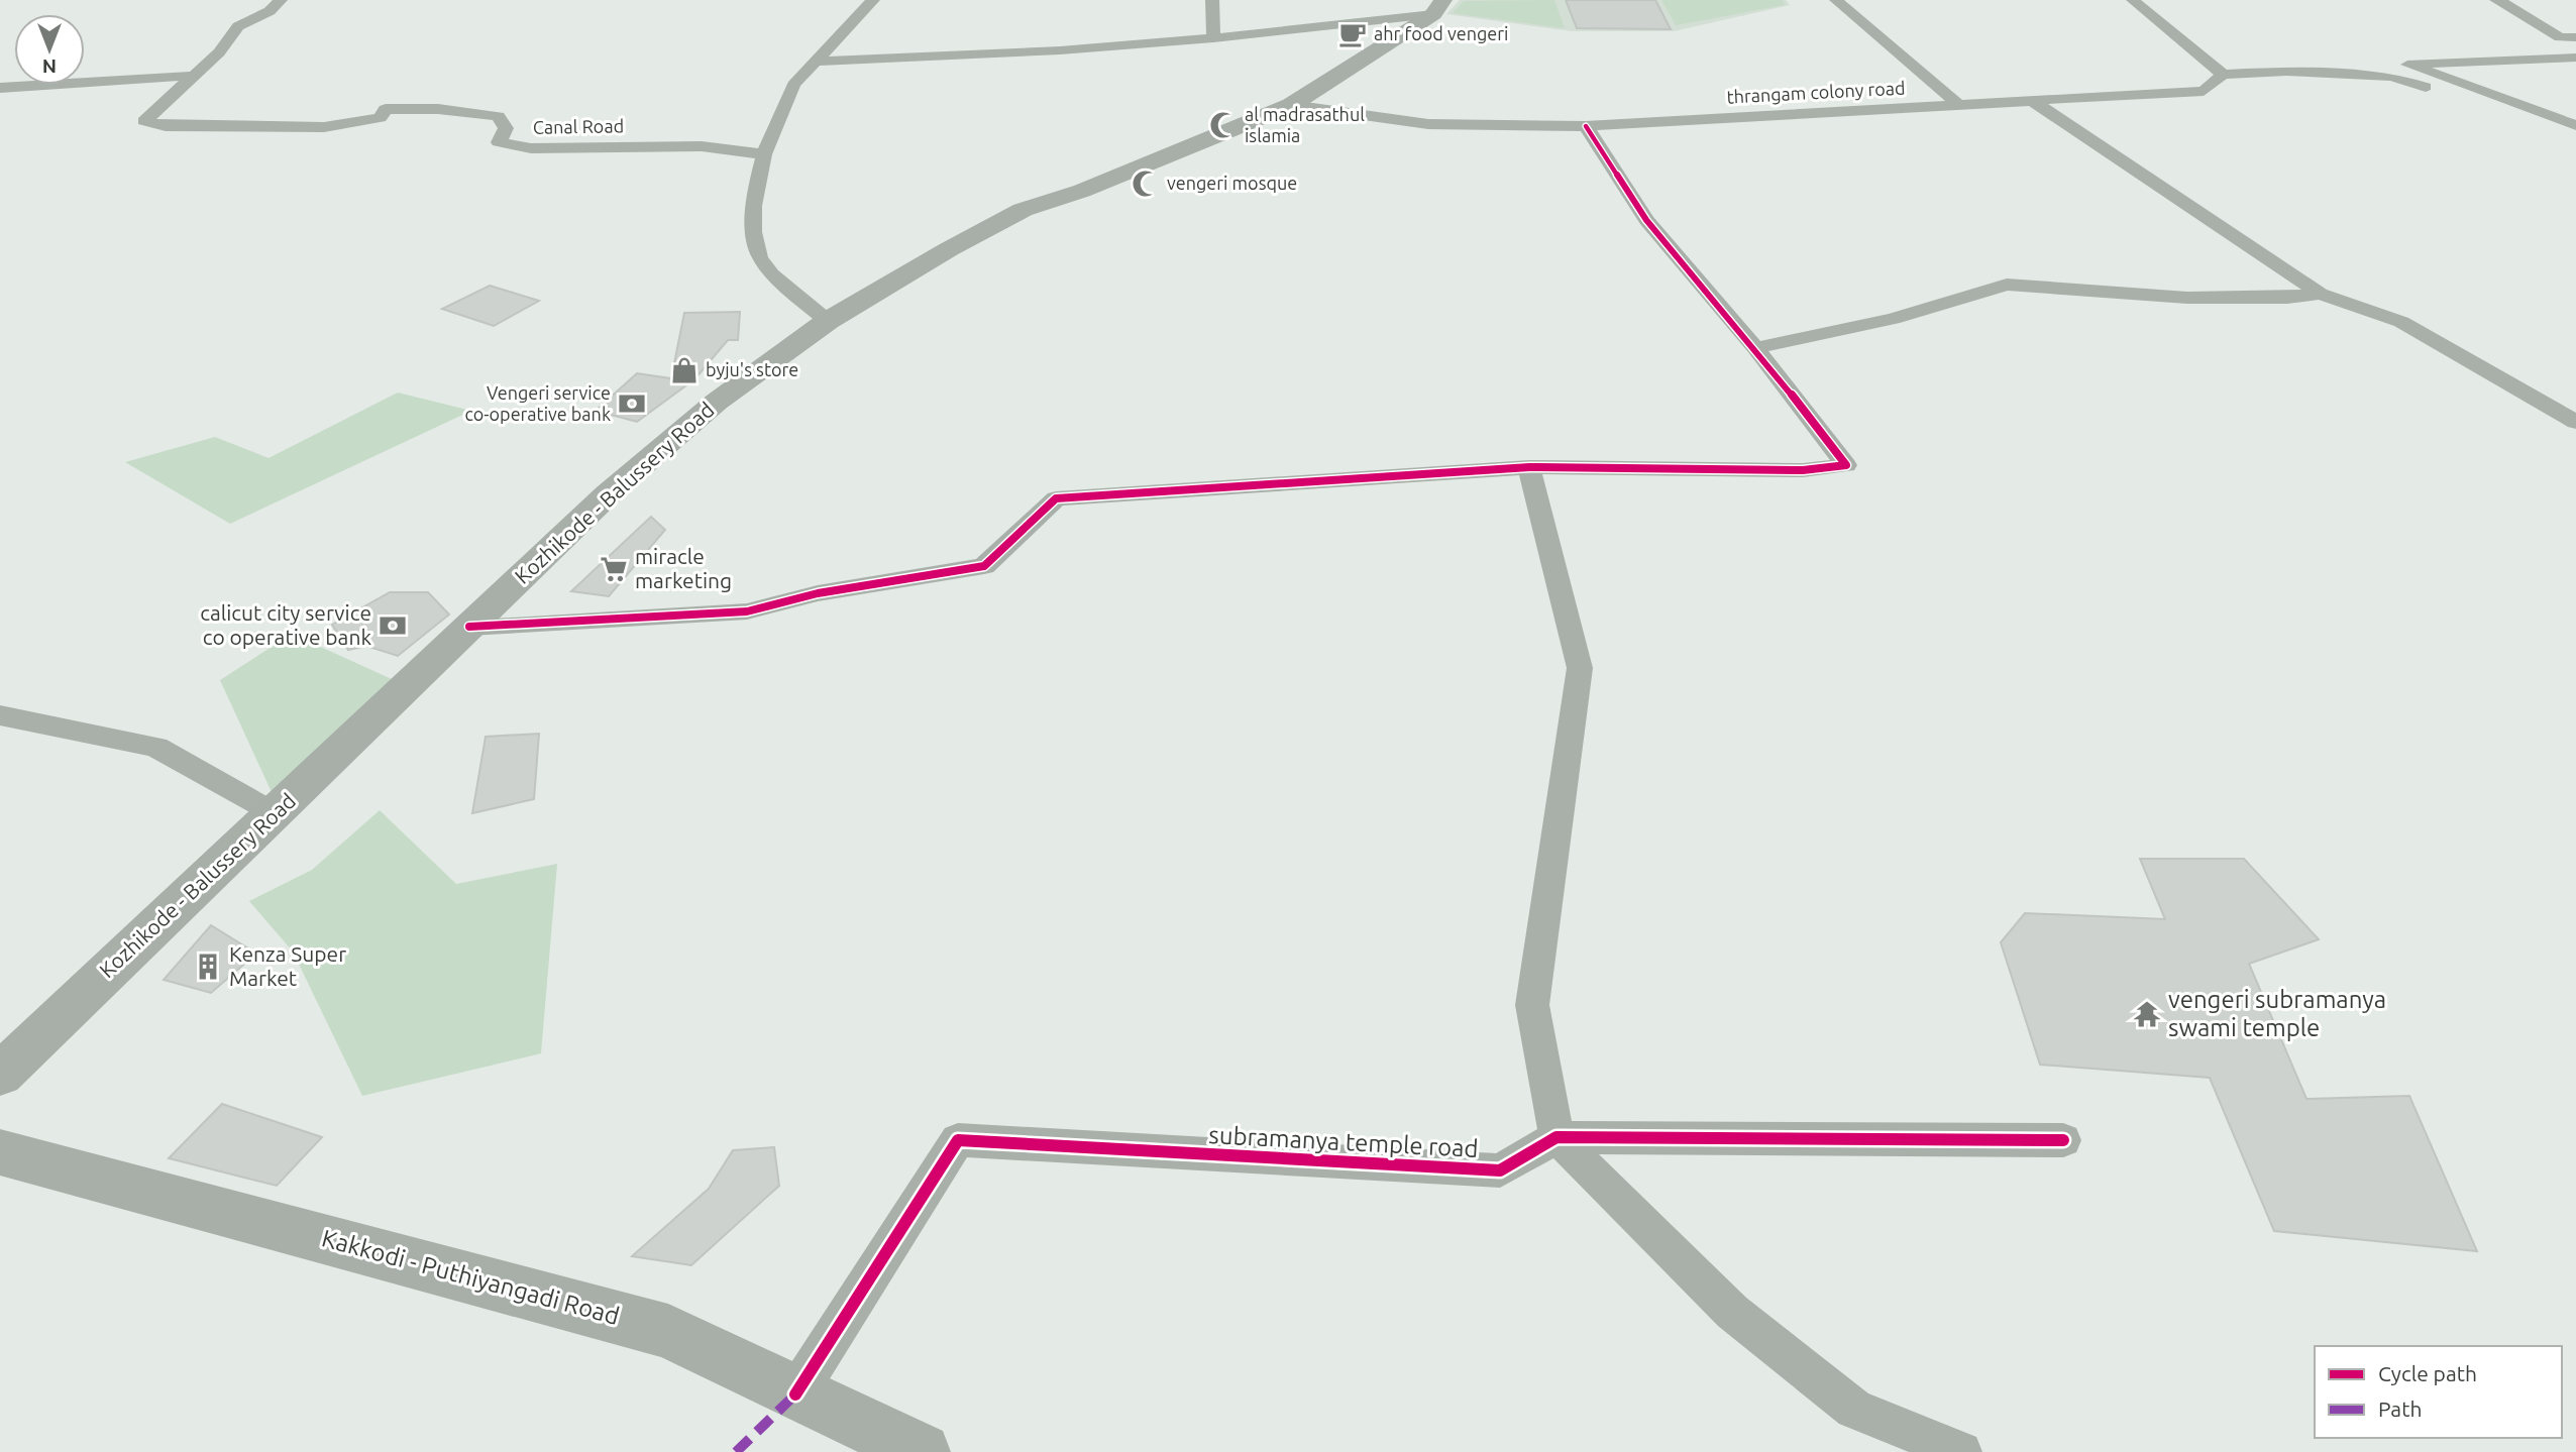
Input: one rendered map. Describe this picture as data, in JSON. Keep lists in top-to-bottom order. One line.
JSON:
{"streets":{"main road":["Kozhikode - Balussery Road","Kakkodi - Puthiyangadi Road"],"street":["thrangam colony road","Canal Road","subramanya temple road"]},"crossings":[["thrangam colony road","Kozhikode - Balussery Road"],["subramanya temple road","Kakkodi - Puthiyangadi Road"]],"places":{"cafe":["ahr food vengeri"],"mosque":["al madrasathul islamia","vengeri mosque"],"shop":["byju's store"],"bank":["Vengeri service co-operative bank","calicut city service co operative bank"],"supermarket":["miracle marketing"],"building":["Kenza Super Market"],"temple":["vengeri subramanya swami temple"]},"legend":["Cycle path","Path"],"north":"bottom"}
